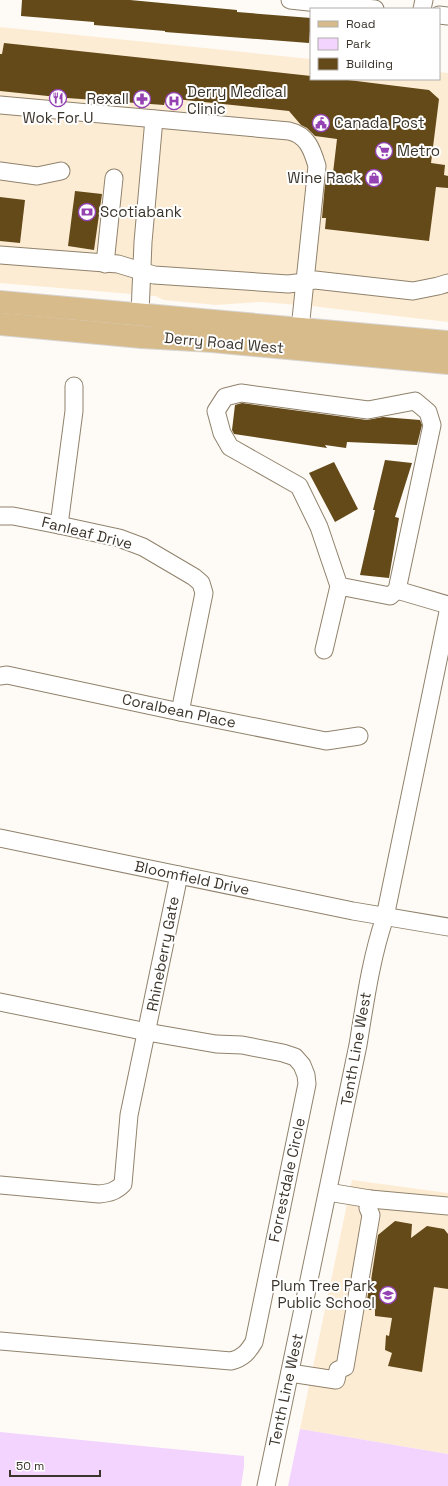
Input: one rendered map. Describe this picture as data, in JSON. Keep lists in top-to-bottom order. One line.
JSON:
{"streets":{"main road":["Derry Road West"],"street":["Fanleaf Drive","Coralbean Place","Bloomfield Drive","Rhineberry Gate","Tenth Line West","Forrestdale Circle"]},"crossings":[["Fanleaf Drive","Coralbean Place"],["Bloomfield Drive","Rhineberry Gate"],["Bloomfield Drive","Tenth Line West"],["Rhineberry Gate","Forrestdale Circle"]],"places":{"restaurant":["Wok For U"],"pharmacy":["Rexall"],"hospital":["Derry Medical Clinic"],"public building":["Canada Post"],"supermarket":["Metro"],"shop":["Wine Rack"],"bank":["Scotiabank"],"school or university":["Plum Tree Park Public School"]},"legend":["Road","Park","Building"],"scale_bar":"50 m"}
